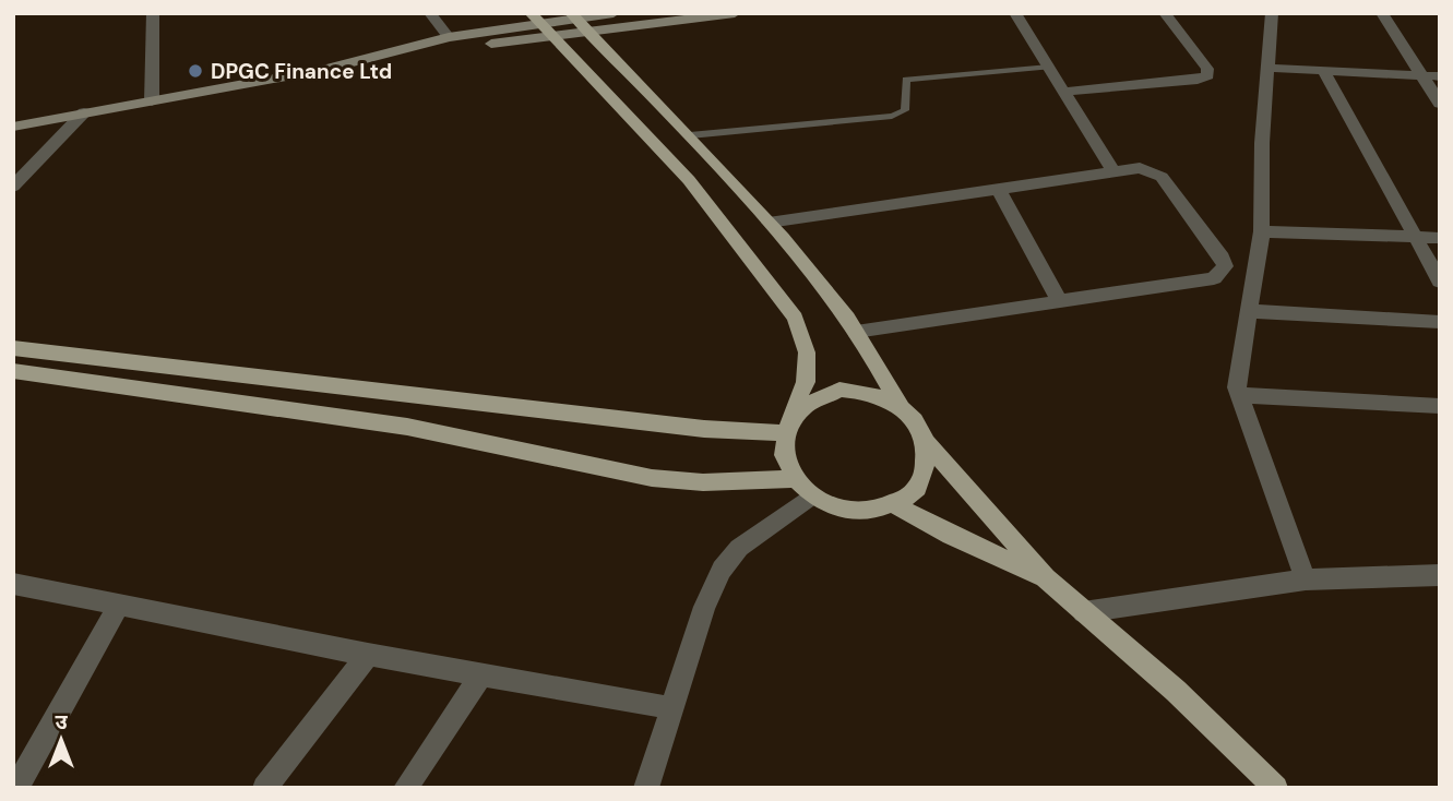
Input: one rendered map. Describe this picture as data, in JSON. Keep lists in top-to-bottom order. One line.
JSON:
{"places":["DPGC Finance Ltd"],"north":"top"}
